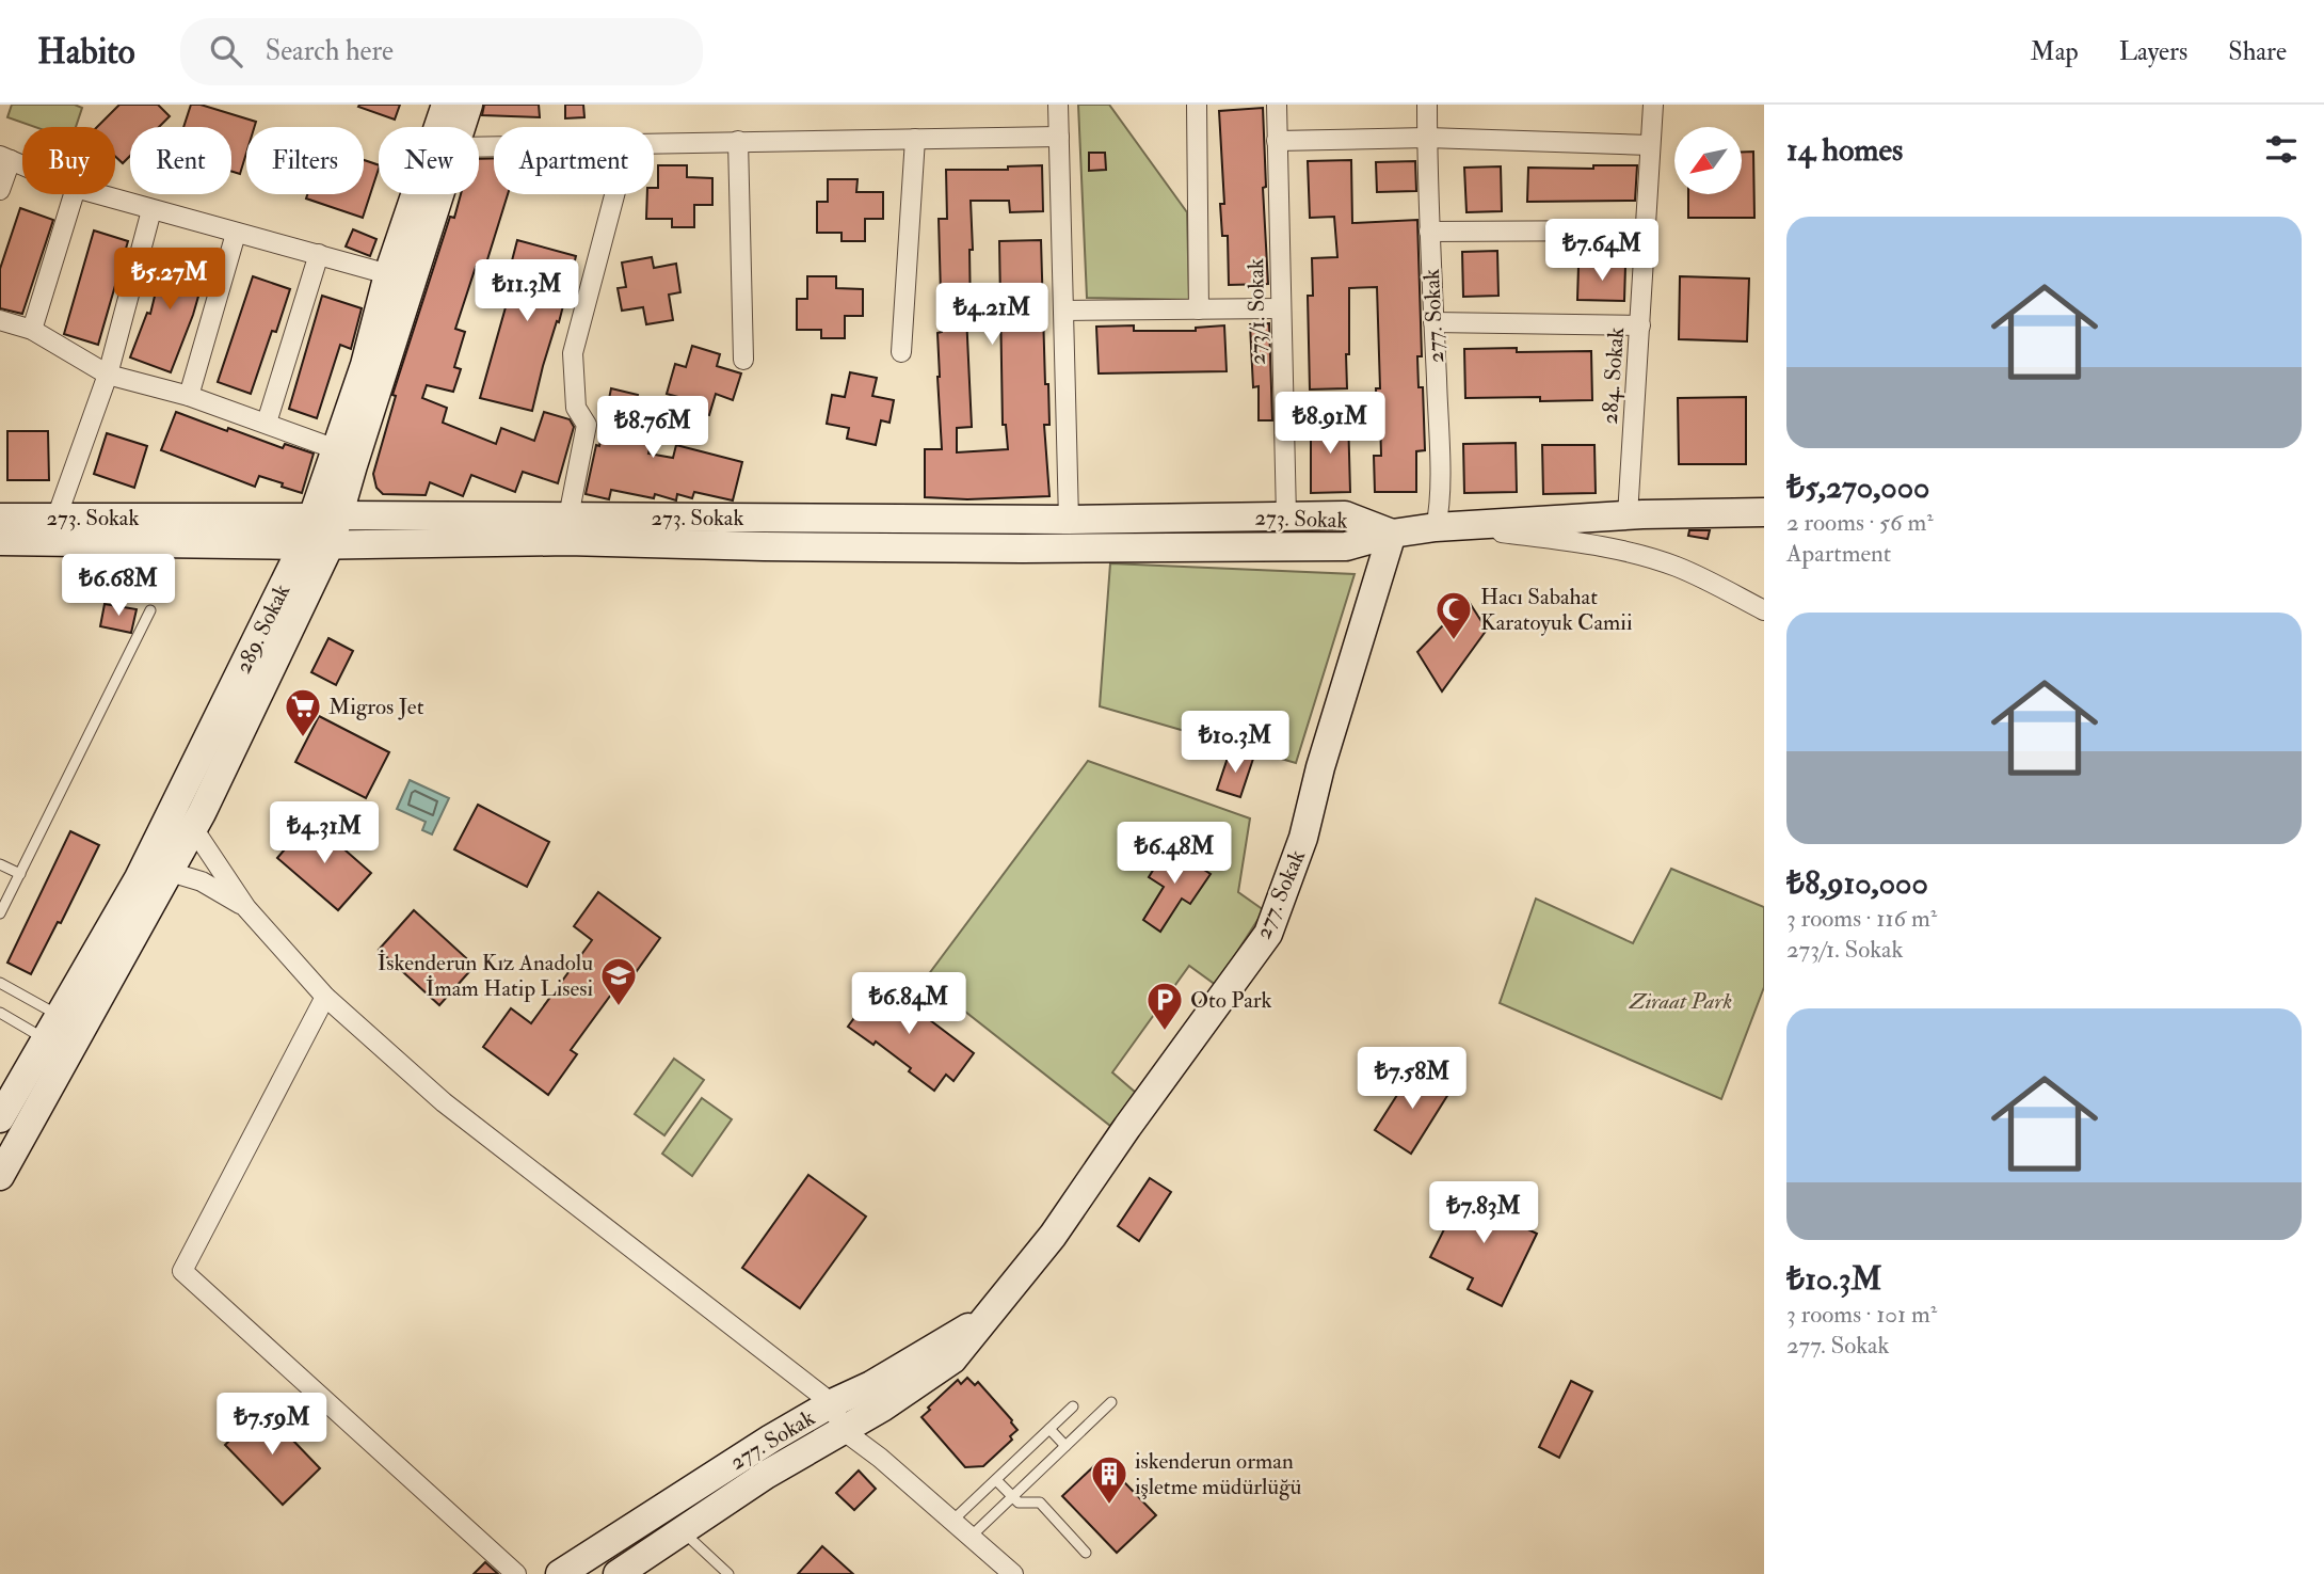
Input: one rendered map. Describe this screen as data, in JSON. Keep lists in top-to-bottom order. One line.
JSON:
{"streets":{"street":["273/1. Sokak","277. Sokak","284. Sokak","273. Sokak","289. Sokak"]},"crossings":[["273/1. Sokak","273. Sokak"],["277. Sokak","273. Sokak"],["284. Sokak","273. Sokak"],["273. Sokak","289. Sokak"]],"parks":["Ziraat Park"],"places":{"mosque":["Hacı Sabahat Karatoyuk Camii"],"supermarket":["Migros Jet"],"school or university":["İskenderun Kız Anadolu İmam Hatip Lisesi"],"parking":["Oto Park"],"building":["iskenderun orman işletme müdürlüğü"]},"north":"bottom left","page":{"header":"Habito","search":"Search here","nav":["Map","Layers","Share"],"heading":"14 homes","chip":["Buy","Rent","Filters","New","Apartment"],"list":[{"name":"₺5,270,000","note":"2 rooms · 56 m² · Apartment"},{"name":"₺8,910,000","note":"3 rooms · 116 m² · 273/1. Sokak"},{"name":"₺10.3M","note":"3 rooms · 101 m² · 277. Sokak"}],"price":["₺7.64M","₺5.27M","₺11.3M","₺4.21M","₺8.91M","₺8.76M","₺6.68M","₺10.3M","₺4.31M","₺6.48M","₺6.84M","₺7.58M","₺7.83M","₺7.59M"]}}
